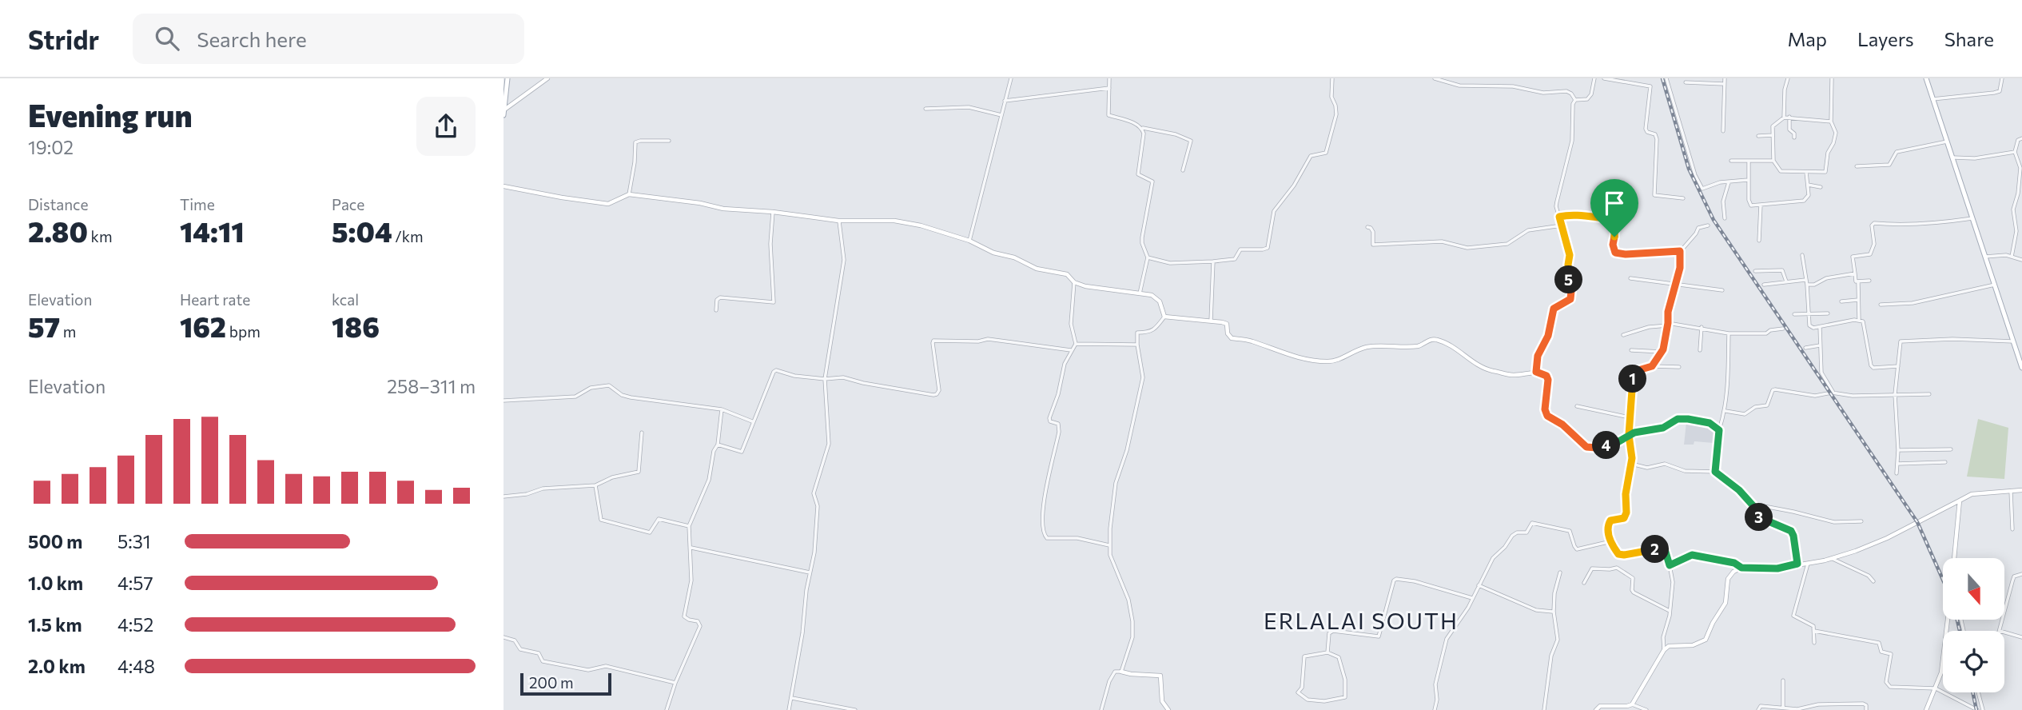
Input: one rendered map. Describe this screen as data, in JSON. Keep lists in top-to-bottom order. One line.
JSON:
{"districts":["ERLALAI SOUTH"],"scale_bar":"200 m","north":"bottom","page":{"header":"Stridr","search":"Search here","nav":["Map","Layers","Share"],"heading":["Evening run","19:02"],"stats":[["Distance","2.80 km"],["Time","14:11"],["Pace","5:04 /km"],["Elevation","57 m"],["Heart rate","162 bpm"],["kcal","186"]],"pins":["5","1","4","3","2"],"chart":["Elevation","258–311 m"],"list":[{"name":"500 m","note":"5:31"},{"name":"1.0 km","note":"4:57"},{"name":"1.5 km","note":"4:52"},{"name":"2.0 km","note":"4:48"}],"scale":"200 m"}}
